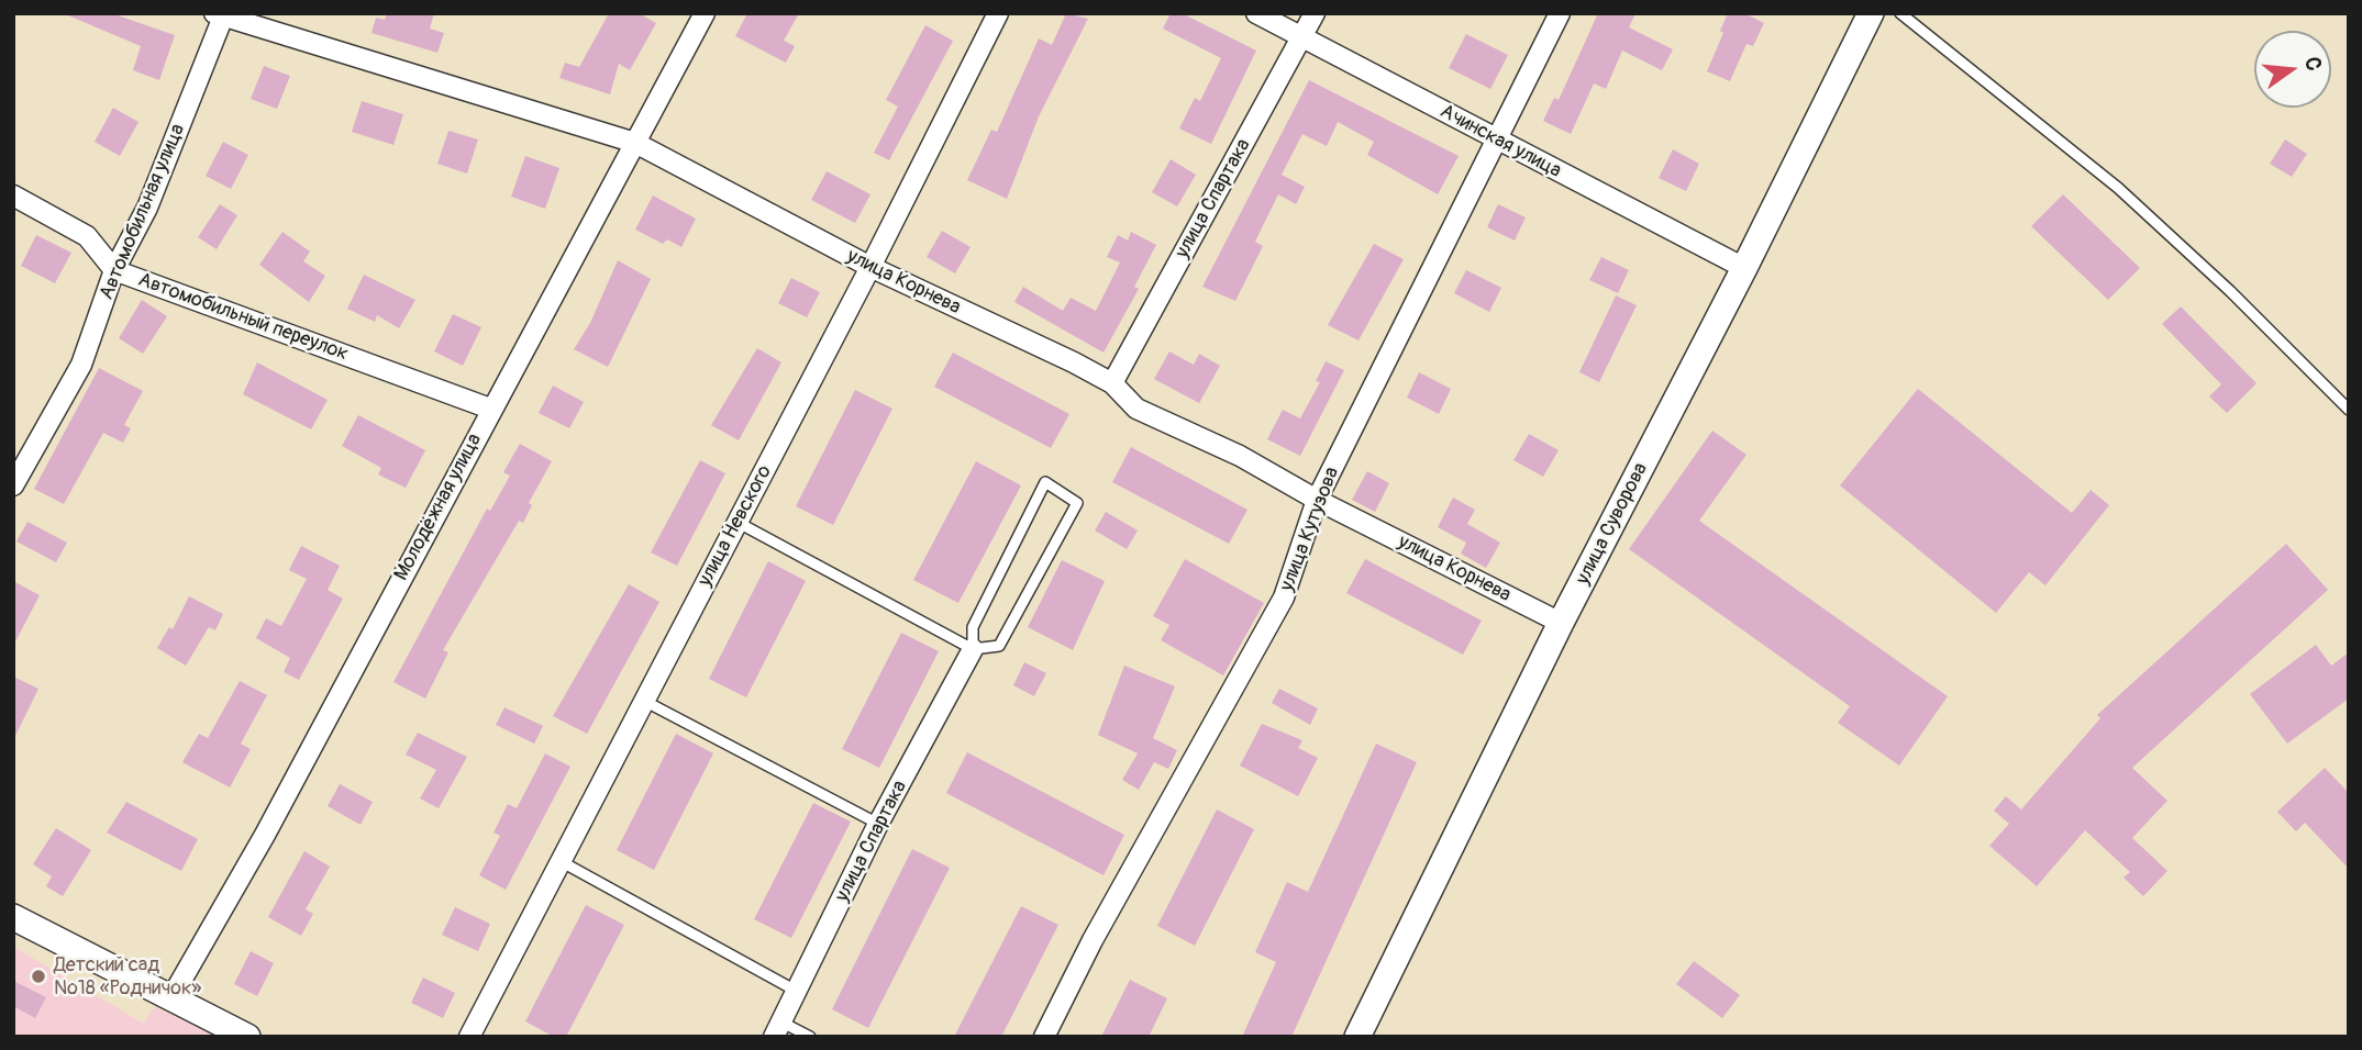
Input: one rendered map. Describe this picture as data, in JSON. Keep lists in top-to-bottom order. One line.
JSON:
{"streets":{"street":["Ачинская улица","улица Спартака","Автомобильная улица","улица Корнева","Автомобильный переулок","Молодёжная улица","улица Суворова","улица Невского","улица Кутузова"]},"crossings":[["Ачинская улица","улица Спартака"],["Ачинская улица","улица Суворова"],["Ачинская улица","улица Кутузова"],["улица Спартака","улица Корнева"],["Автомобильная улица","улица Корнева"],["Автомобильная улица","Автомобильный переулок"],["улица Корнева","Молодёжная улица"],["улица Корнева","улица Суворова"],["улица Корнева","улица Невского"],["улица Корнева","улица Кутузова"],["Автомобильный переулок","Молодёжная улица"]],"places":["Детский сад №18 «Родничок»"],"north":"right"}
